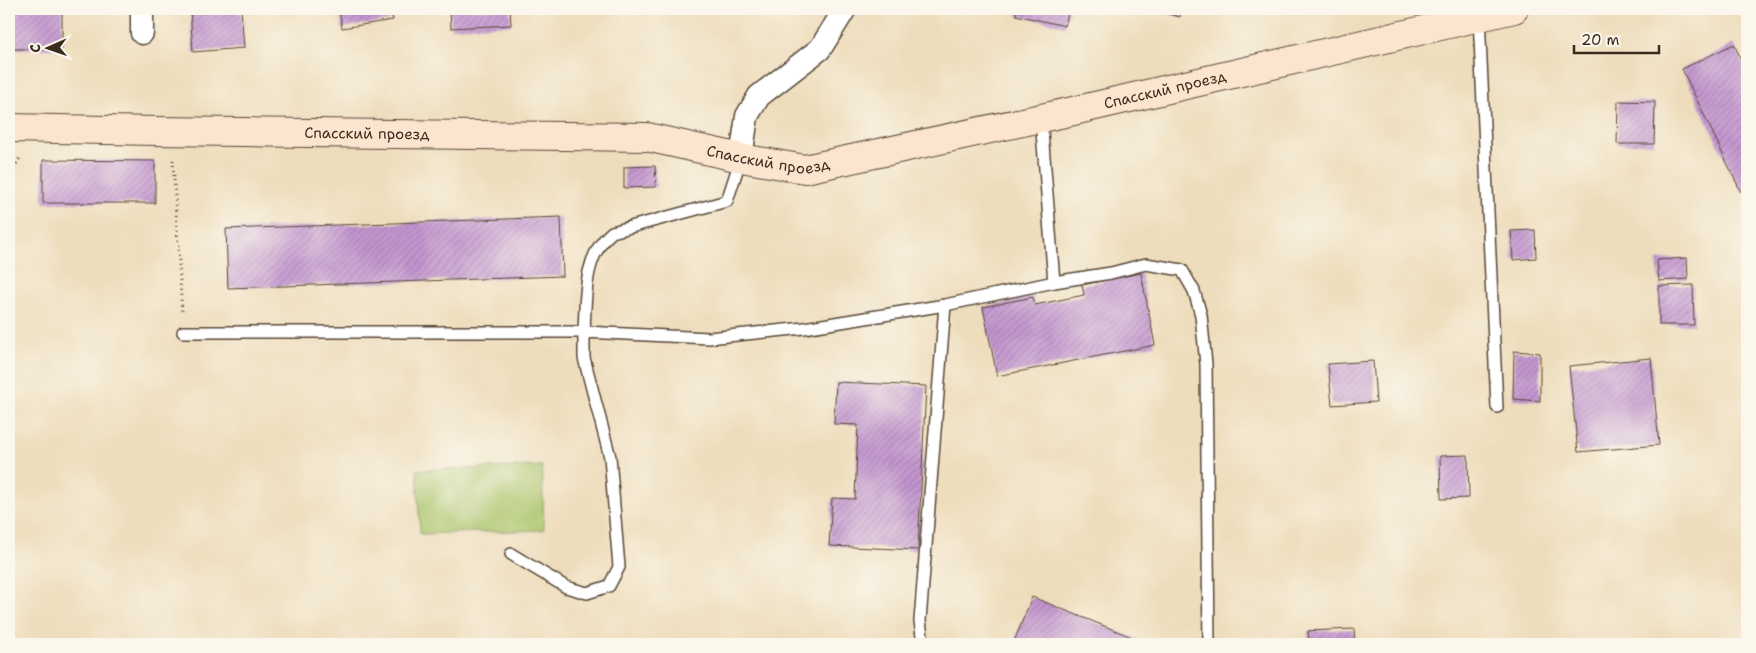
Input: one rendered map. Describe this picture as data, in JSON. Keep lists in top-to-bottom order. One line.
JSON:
{"streets":{"street":["Спасский проезд"]},"scale_bar":"20 m","north":"left"}
